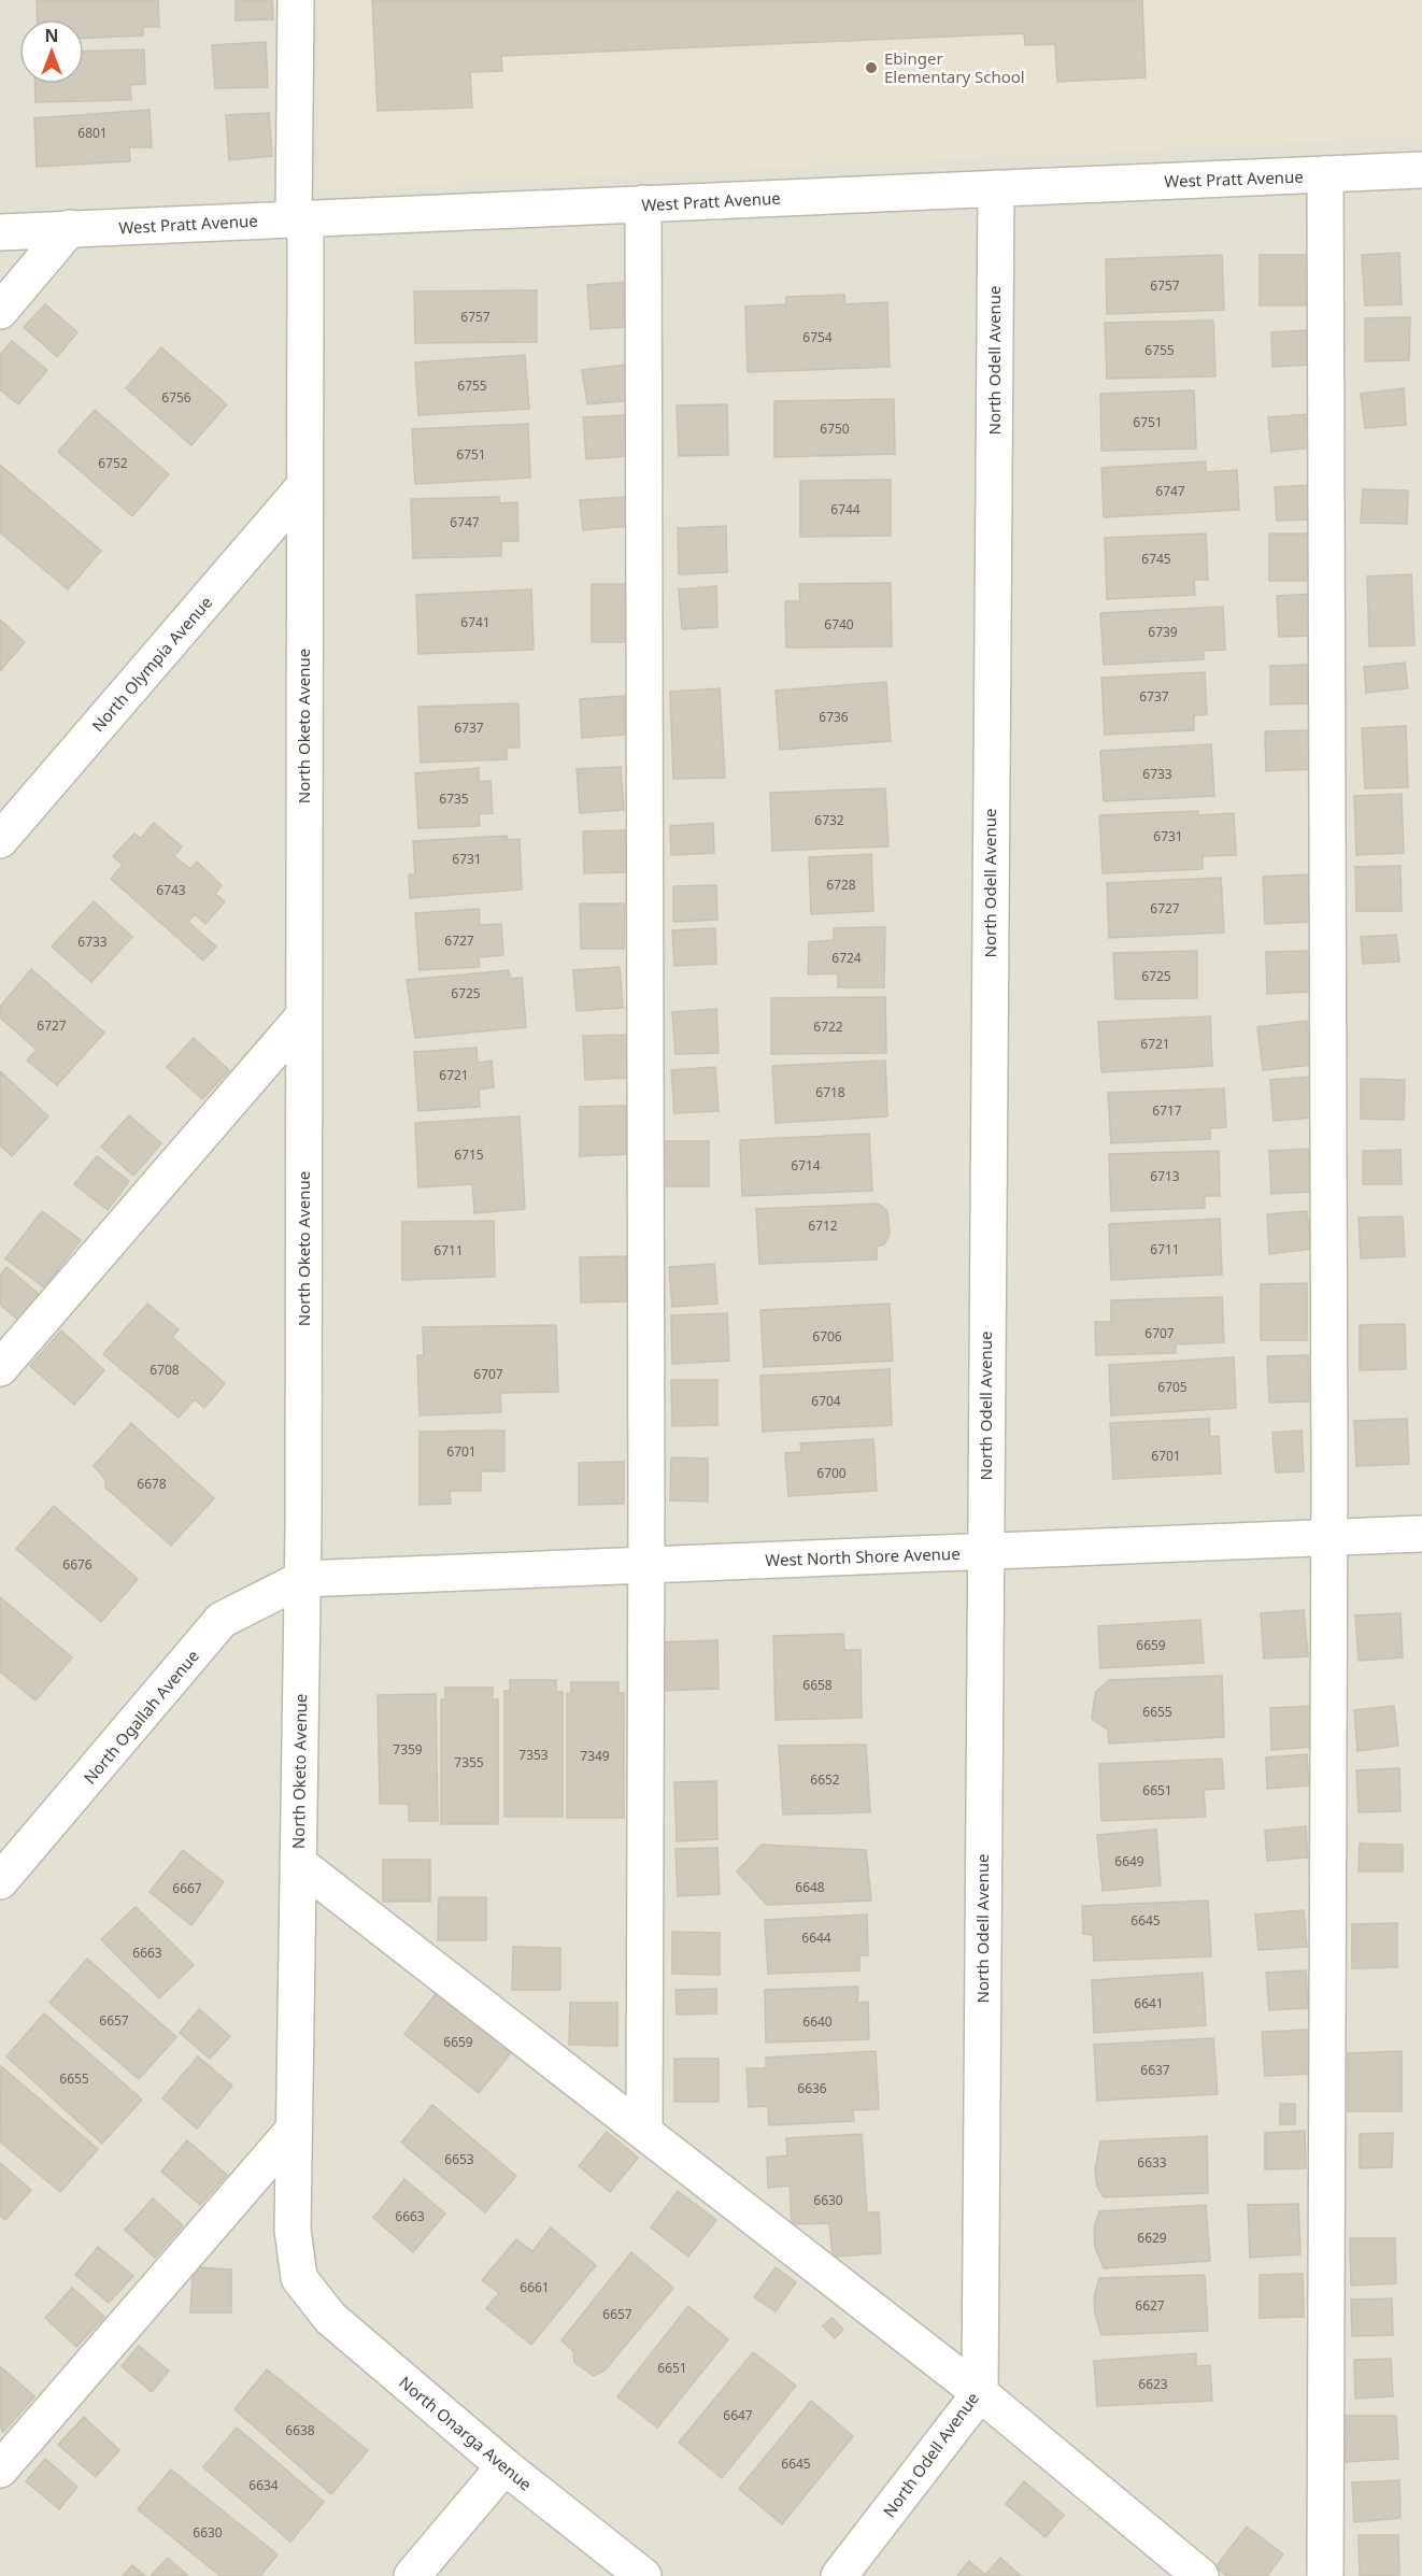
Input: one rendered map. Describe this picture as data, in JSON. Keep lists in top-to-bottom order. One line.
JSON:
{"streets":{"street":["West Pratt Avenue","North Odell Avenue","North Olympia Avenue","North Oketo Avenue","West North Shore Avenue","North Ogallah Avenue","North Onarga Avenue"]},"crossings":[["West Pratt Avenue","North Odell Avenue"],["West Pratt Avenue","North Oketo Avenue"],["North Odell Avenue","West North Shore Avenue"],["North Olympia Avenue","North Oketo Avenue"],["North Oketo Avenue","West North Shore Avenue"],["North Oketo Avenue","North Ogallah Avenue"],["North Oketo Avenue","North Onarga Avenue"],["West North Shore Avenue","North Ogallah Avenue"]],"places":["Ebinger Elementary School"],"house_numbers":["6801","6757","6757","6754","6755","6755","6756","6751","6750","6751","6752","6747","6744","6747","6745","6741","6740","6739","6737","6736","6737","6733","6735","6732","6731","6731","6728","6743","6727","6727","6733","6724","6725","6725","6727","6722","6721","6721","6718","6717","6715","6714","6713","6712","6711","6711","6707","6706","6708","6707","6705","6704","6701","6701","6700","6678","6676","6659","6658","6655","7359","7353","7349","7355","6652","6651","6649","6648","6667","6645","6644","6663","6641","6657","6640","6659","6637","6655","6636","6653","6633","6630","6663","6629","6661","6627","6657","6651","6623","6647","6638","6645","6634","6630"],"north":"top"}
